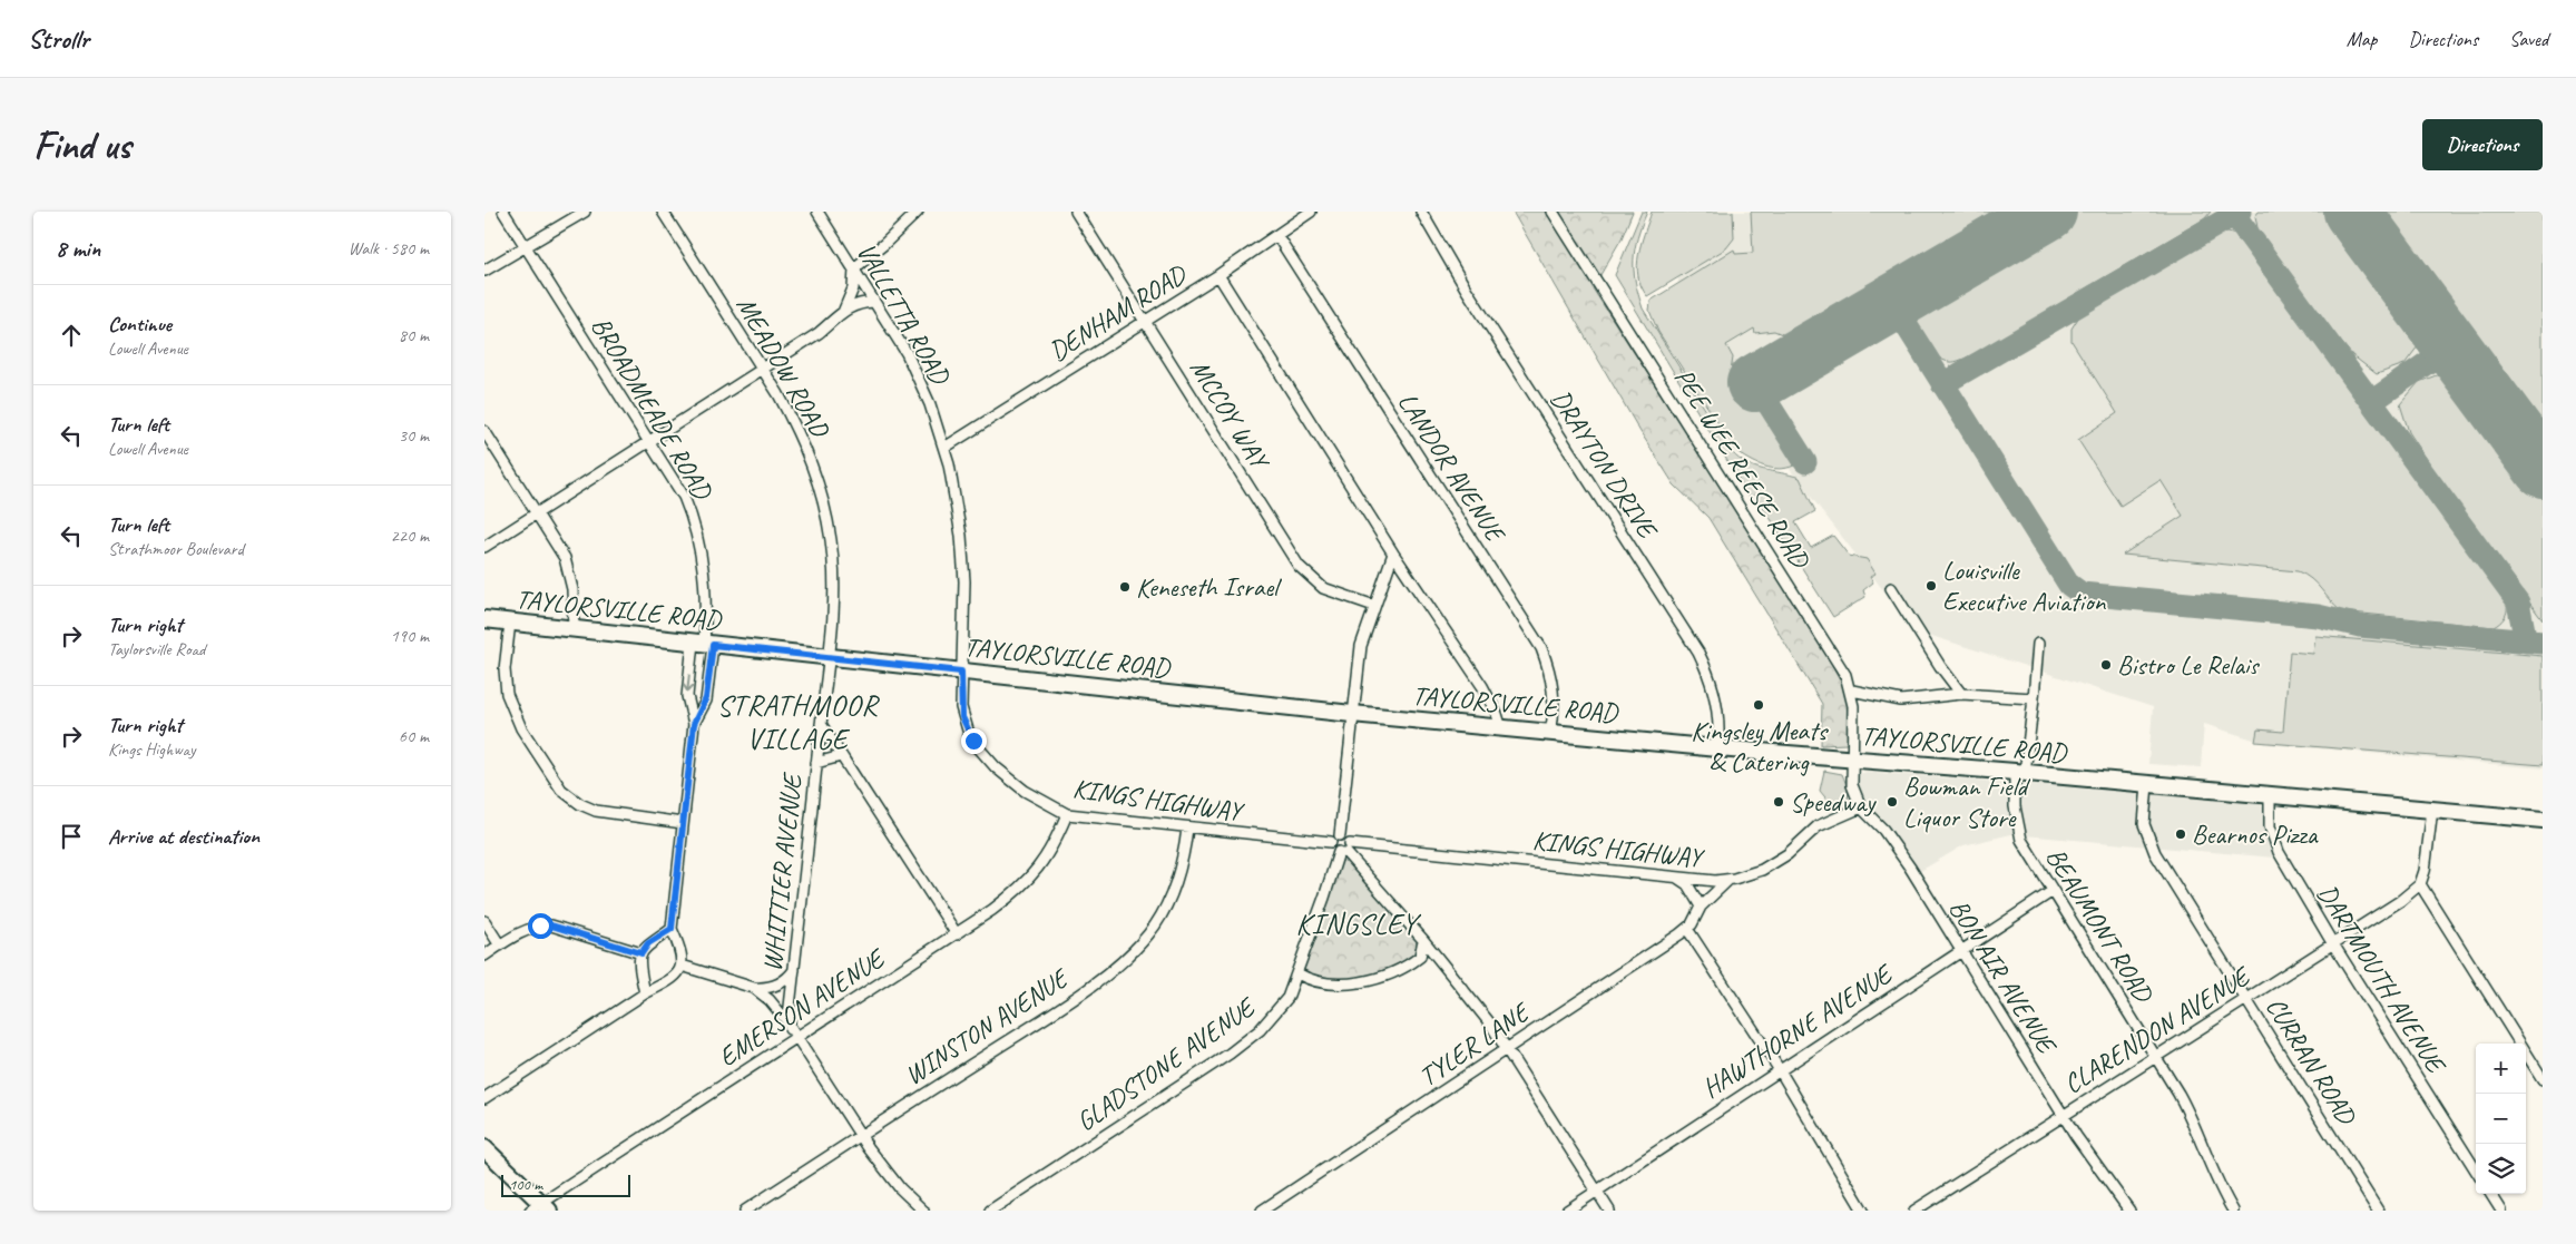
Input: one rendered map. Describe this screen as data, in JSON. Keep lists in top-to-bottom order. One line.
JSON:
{"streets":{"main road":["TAYLORSVILLE ROAD"],"street":["VALLETTA ROAD","DENHAM ROAD","MEADOW ROAD","BROADMEADE ROAD","MCCOY WAY","DRAYTON DRIVE","LANDOR AVENUE","PEE WEE REESE ROAD","KINGS HIGHWAY","WHITTIER AVENUE","BEAUMONT ROAD","BON AIR AVENUE","DARTMOUTH AVENUE","EMERSON AVENUE","WINSTON AVENUE","CLARENDON AVENUE","HAWTHORNE AVENUE","TYLER LANE","CURRAN ROAD","GLADSTONE AVENUE"]},"crossings":[["VALLETTA ROAD","DENHAM ROAD"],["VALLETTA ROAD","TAYLORSVILLE ROAD"],["VALLETTA ROAD","KINGS HIGHWAY"],["DENHAM ROAD","MCCOY WAY"],["DENHAM ROAD","LANDOR AVENUE"],["MEADOW ROAD","TAYLORSVILLE ROAD"],["MEADOW ROAD","WHITTIER AVENUE"],["BROADMEADE ROAD","TAYLORSVILLE ROAD"],["DRAYTON DRIVE","TAYLORSVILLE ROAD"],["LANDOR AVENUE","TAYLORSVILLE ROAD"],["PEE WEE REESE ROAD","TAYLORSVILLE ROAD"],["PEE WEE REESE ROAD","BON AIR AVENUE"],["TAYLORSVILLE ROAD","KINGS HIGHWAY"],["TAYLORSVILLE ROAD","WHITTIER AVENUE"],["TAYLORSVILLE ROAD","BEAUMONT ROAD"],["TAYLORSVILLE ROAD","BON AIR AVENUE"],["TAYLORSVILLE ROAD","DARTMOUTH AVENUE"],["TAYLORSVILLE ROAD","CURRAN ROAD"],["KINGS HIGHWAY","BON AIR AVENUE"],["KINGS HIGHWAY","EMERSON AVENUE"],["KINGS HIGHWAY","WINSTON AVENUE"],["KINGS HIGHWAY","TYLER LANE"],["KINGS HIGHWAY","GLADSTONE AVENUE"],["WHITTIER AVENUE","EMERSON AVENUE"],["BEAUMONT ROAD","CLARENDON AVENUE"],["BEAUMONT ROAD","HAWTHORNE AVENUE"],["BON AIR AVENUE","CLARENDON AVENUE"],["BON AIR AVENUE","HAWTHORNE AVENUE"],["DARTMOUTH AVENUE","CLARENDON AVENUE"],["CLARENDON AVENUE","CURRAN ROAD"]],"districts":["STRATHMOOR VILLAGE","KINGSLEY"],"places":["Louisville Executive Aviation","Keneseth Israel","Bistro Le Relais","Kingsley Meats & Catering","Speedway","Bowman Field Liquor Store","Bearnos Pizza"],"scale_bar":"100 m","page":{"header":"Strollr","nav":["Map","Directions","Saved"],"buttons":"Directions","title":"Find us","heading":["8 min","Walk · 580 m"],"list":[["Continue","Lowell Avenue","80 m"],["Turn left","Lowell Avenue","30 m"],["Turn left","Strathmoor Boulevard","220 m"],["Turn right","Taylorsville Road","190 m"],["Turn right","Kings Highway","60 m"],"Arrive at destination"],"map_buttons":["+","−"],"scale":"100 m"}}
